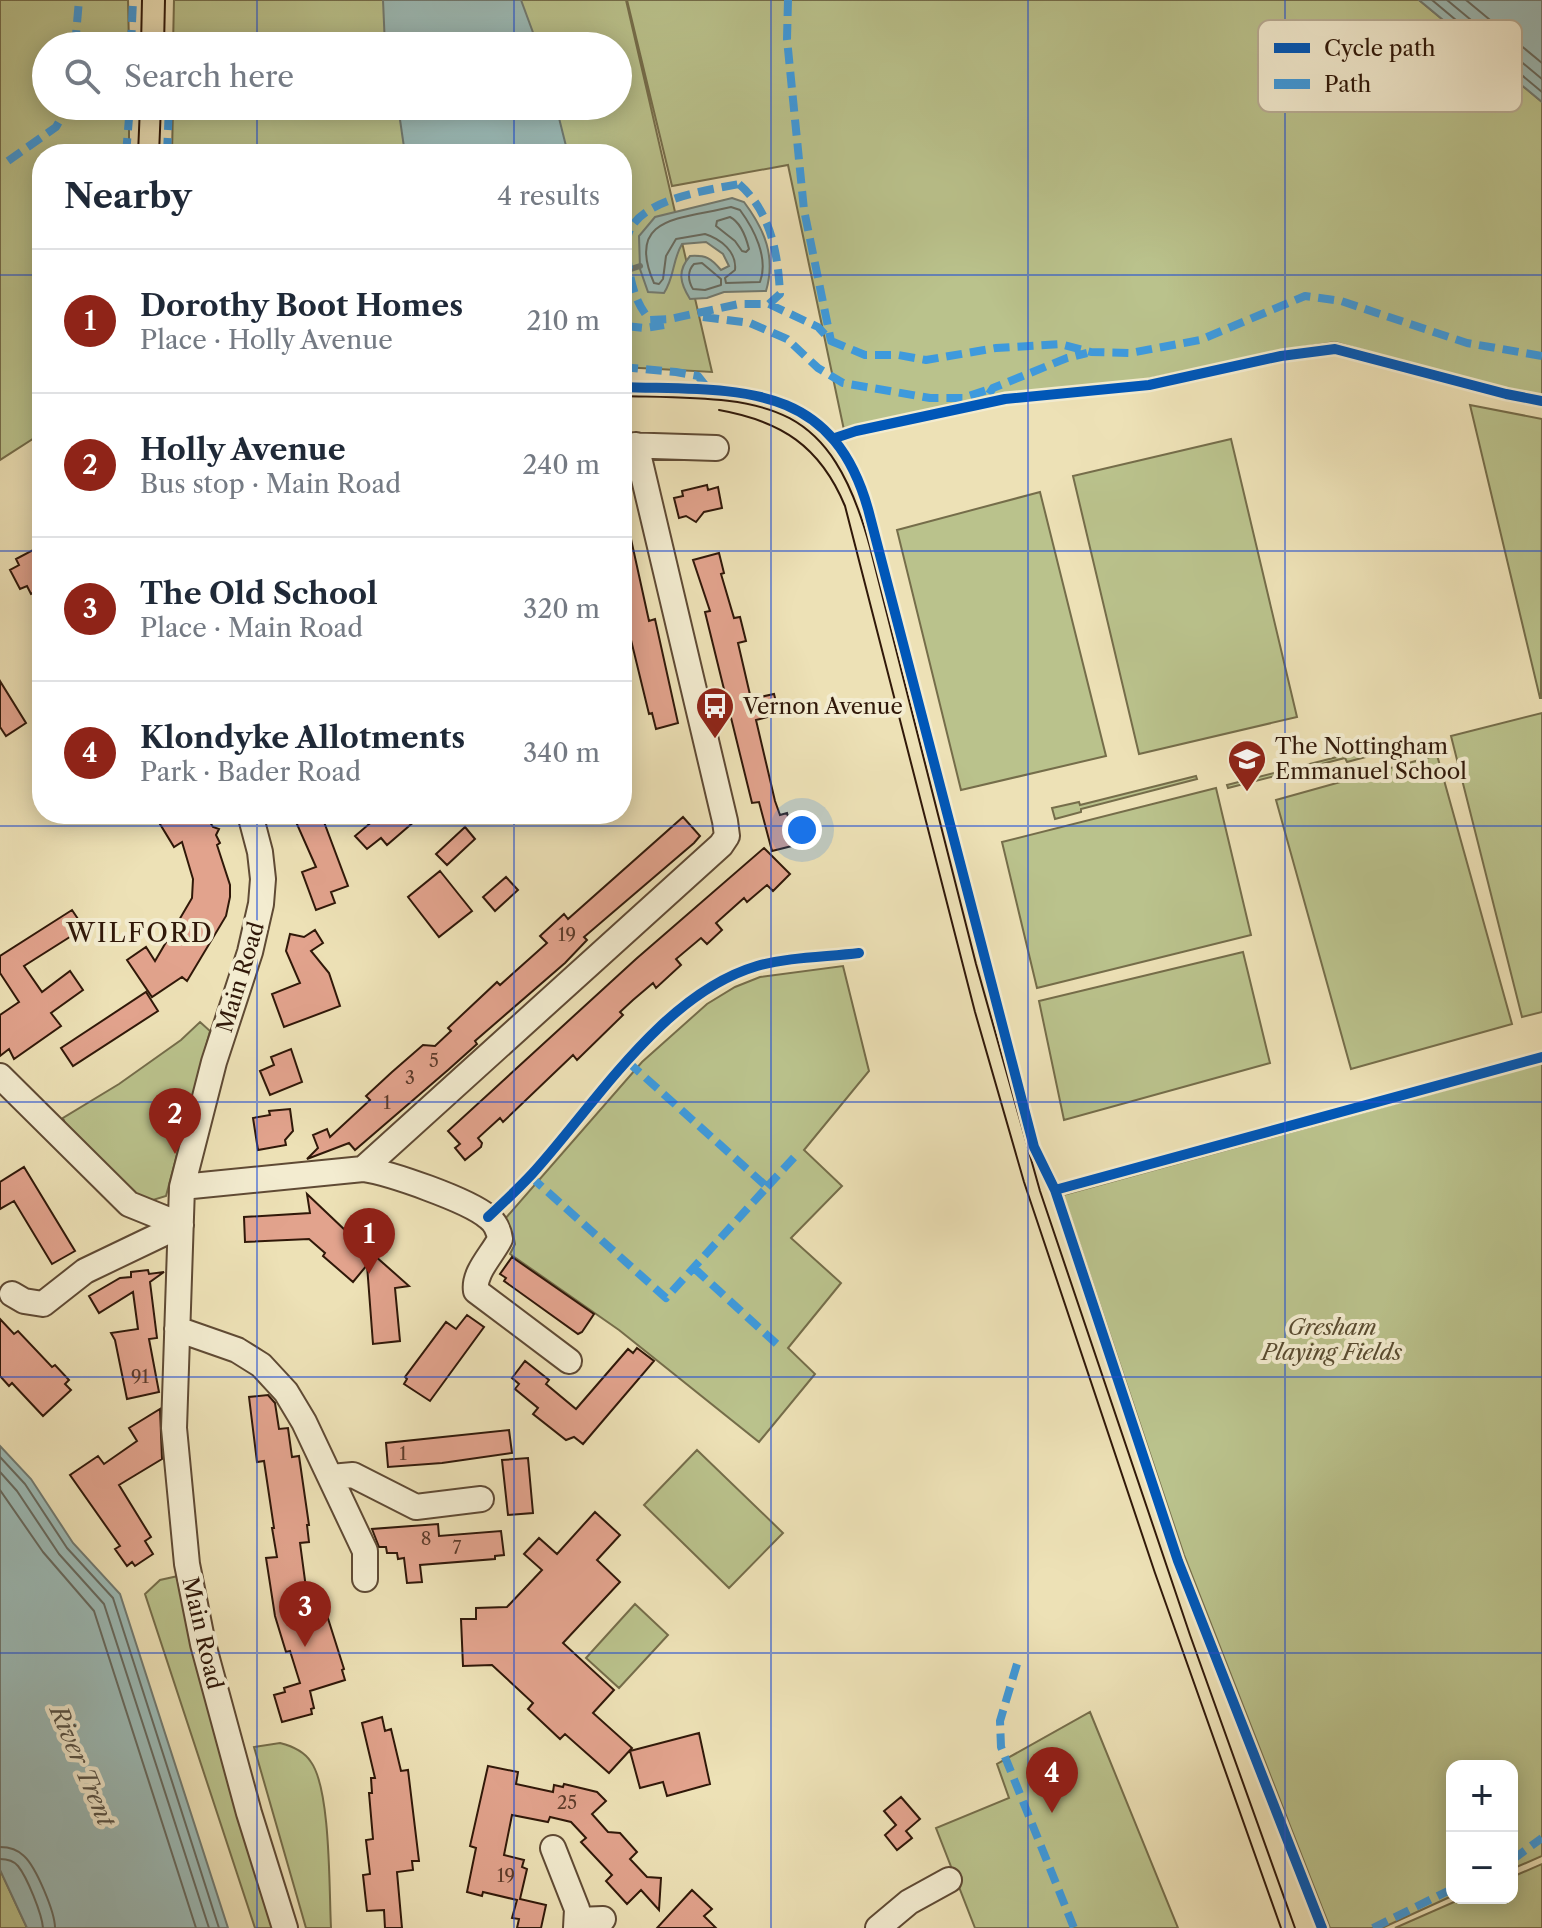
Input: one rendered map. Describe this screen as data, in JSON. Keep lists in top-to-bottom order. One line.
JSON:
{"streets":{"street":["Main Road"]},"districts":["WILFORD"],"water":["River Trent"],"parks":["Gresham Playing Fields"],"places":{"bus stop":["Vernon Avenue"],"school or university":["The Nottingham Emmanuel School"]},"house_numbers":["19","5","3","1","91","1","8","7","25","19"],"legend":["Cycle path","Path"],"page":{"search":"Search here","heading":["Nearby","4 results"],"list":[{"mark":"1","name":"Dorothy Boot Homes","note":"Place · Holly Avenue","value":"210 m"},{"mark":"2","name":"Holly Avenue","note":"Bus stop · Main Road","value":"240 m"},{"mark":"3","name":"The Old School","note":"Place · Main Road","value":"320 m"},{"mark":"4","name":"Klondyke Allotments","note":"Park · Bader Road","value":"340 m"}],"pins":["2","1","3","4"],"map_buttons":["+","−"]}}
